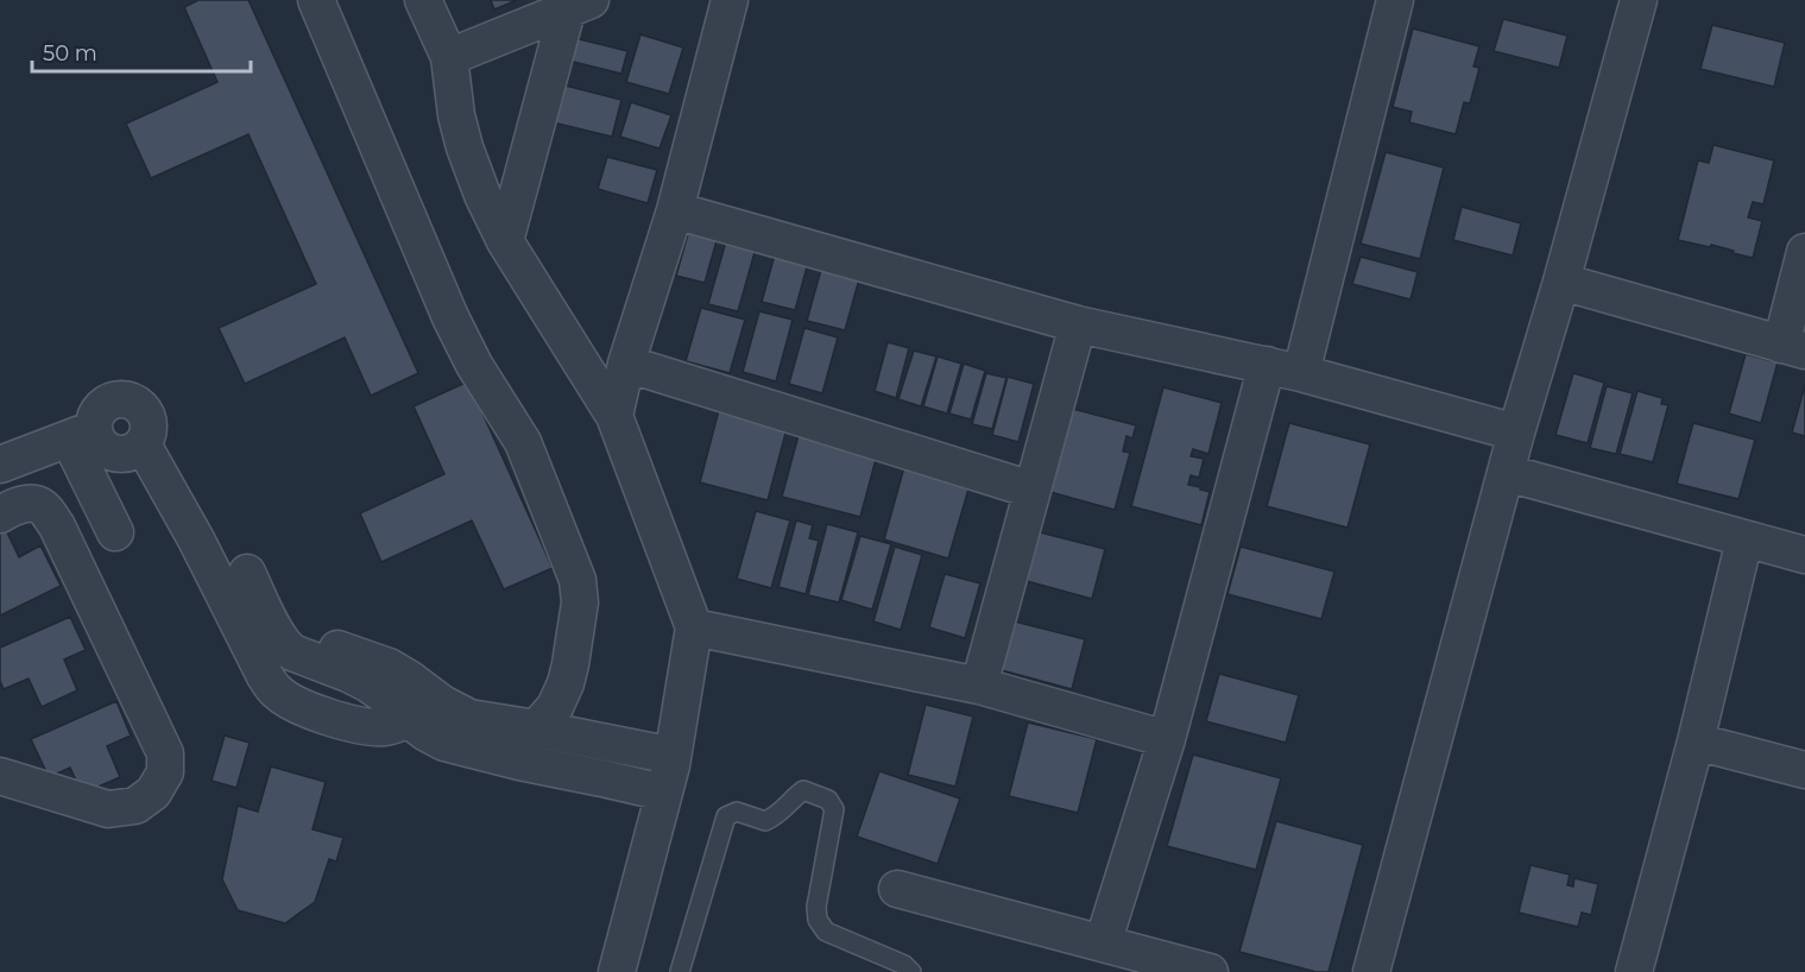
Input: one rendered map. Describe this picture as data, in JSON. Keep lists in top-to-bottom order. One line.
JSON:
{"scale_bar":"50 m"}
